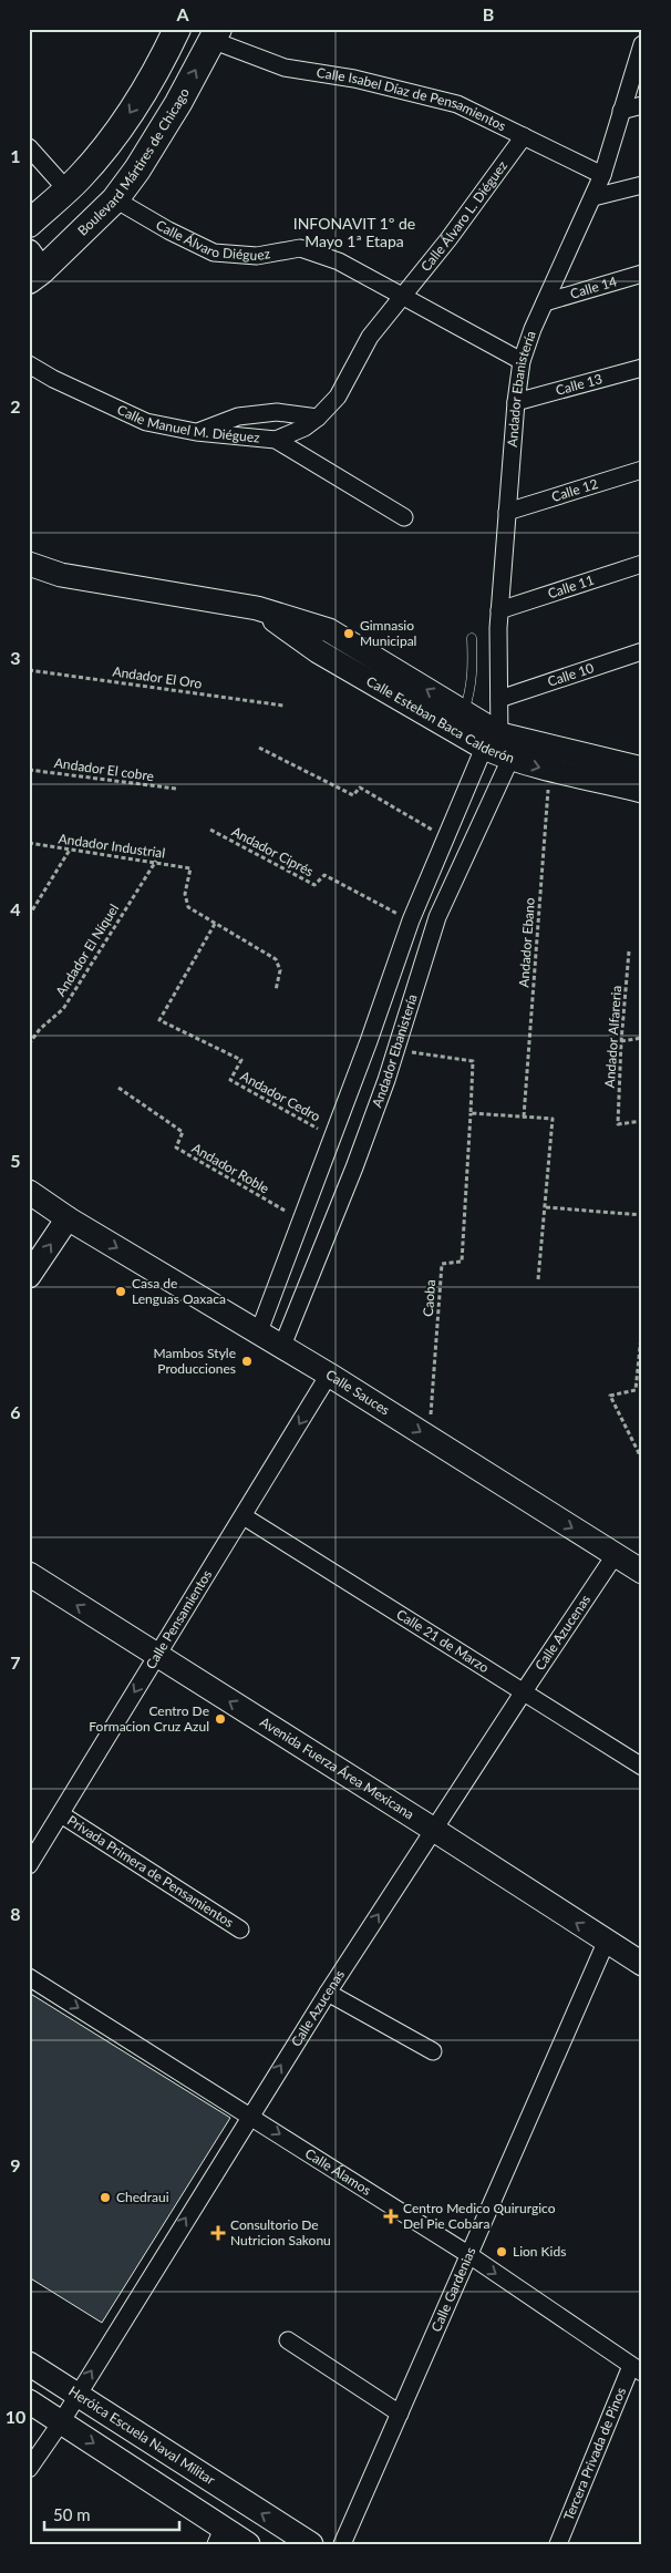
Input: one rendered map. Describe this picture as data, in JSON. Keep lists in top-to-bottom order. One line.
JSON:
{"streets":{"main road":["Boulevard Mártires de Chicago"],"street":["Calle Isabel Díaz de Pensamientos","Calle Álvaro L. Diéguez","Calle Álvaro Diéguez","Calle 14","Calle 13","Andador Ebanistería","Calle Manuel M. Diéguez","Calle 12","Calle 11","Calle 10","Calle Esteban Baca Calderón","Calle Sauces","Calle Pensamientos","Calle Azucenas","Calle 21 de Marzo","Avenida Fuerza Área Mexicana","Privada Primera de Pensamientos","Calle Álamos","Calle Gardenias","Heróica Escuela Naval Militar","Tercera Privada de Pinos"],"path":["Andador El Oro","Andador El cobre","Andador Industrial","Andador Ciprés","Andador Ebano","Andador El Níquel","Andador Alfareria","Andador Cedro","Andador Roble","Caoba"]},"crossings":[["Calle Isabel Díaz de Pensamientos","Boulevard Mártires de Chicago"],["Calle Isabel Díaz de Pensamientos","Calle Álvaro L. Diéguez"],["Calle Isabel Díaz de Pensamientos","Andador Ebanistería"],["Boulevard Mártires de Chicago","Calle Álvaro Diéguez"],["Calle Álvaro L. Diéguez","Calle Álvaro Diéguez"],["Calle Álvaro Diéguez","Andador Ebanistería"],["Calle 14","Andador Ebanistería"],["Calle 13","Andador Ebanistería"],["Andador Ebanistería","Calle 12"],["Andador Ebanistería","Calle 11"],["Andador Ebanistería","Calle 10"],["Andador Ebanistería","Calle Esteban Baca Calderón"],["Andador Ebanistería","Andador Ciprés"],["Andador Ebanistería","Andador Cedro"],["Andador Ebanistería","Andador Roble"],["Andador Ebanistería","Calle Sauces"],["Calle Esteban Baca Calderón","Andador Ebano"],["Andador Industrial","Andador El Níquel"],["Andador Industrial","Andador Cedro"],["Caoba","Calle Sauces"],["Calle Sauces","Calle Pensamientos"],["Calle Sauces","Calle Azucenas"],["Calle Pensamientos","Calle 21 de Marzo"],["Calle Pensamientos","Avenida Fuerza Área Mexicana"],["Calle Pensamientos","Privada Primera de Pensamientos"],["Calle Azucenas","Calle 21 de Marzo"],["Calle Azucenas","Avenida Fuerza Área Mexicana"],["Calle Azucenas","Calle Álamos"],["Calle Azucenas","Heróica Escuela Naval Militar"],["Avenida Fuerza Área Mexicana","Calle Gardenias"],["Calle Álamos","Calle Gardenias"],["Calle Álamos","Tercera Privada de Pinos"]],"one_way":["Calle Sauces","Calle Pensamientos","Calle Azucenas","Avenida Fuerza Área Mexicana","Calle Álamos"],"districts":["INFONAVIT 1º de Mayo 1ª Etapa"],"places":{"other":["Gimnasio Municipal","Casa de Lenguas Oaxaca","Mambos Style Producciones","Centro De Formacion Cruz Azul","Chedraui","Lion Kids"],"health":["Centro Medico Quirurgico Del Pie Cobara","Consultorio De Nutricion Sakonu"]},"scale_bar":"50 m","grid":{"columns":["A","B"],"rows":["1","2","3","4","5","6","7","8","9","10"]}}
